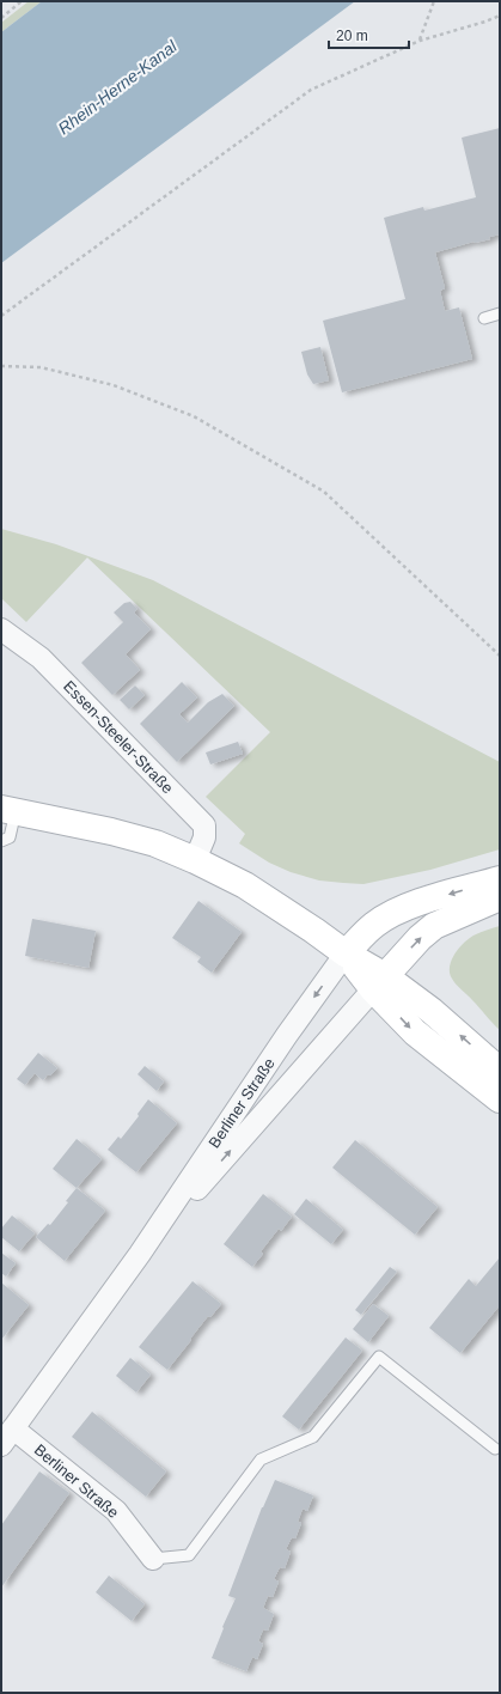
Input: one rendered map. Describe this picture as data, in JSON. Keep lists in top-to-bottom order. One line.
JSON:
{"streets":{"street":["Essen-Steeler-Straße","Berliner Straße"]},"water":["Rhein-Herne-Kanal"],"scale_bar":"20 m"}
